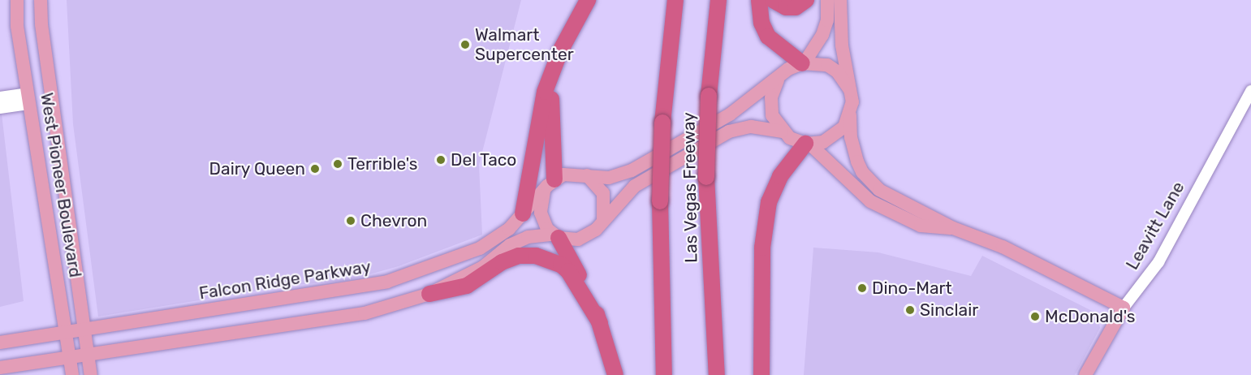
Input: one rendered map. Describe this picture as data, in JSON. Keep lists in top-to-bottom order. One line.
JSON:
{"streets":{"highway":["Las Vegas Freeway"],"main road":["West Pioneer Boulevard","Leavitt Lane","Falcon Ridge Parkway"]},"crossings":[["West Pioneer Boulevard","Falcon Ridge Parkway"]],"places":["Walmart Supercenter","Del Taco","Terrible's","Dairy Queen","Chevron","Dino-Mart","Sinclair","McDonald's"]}
